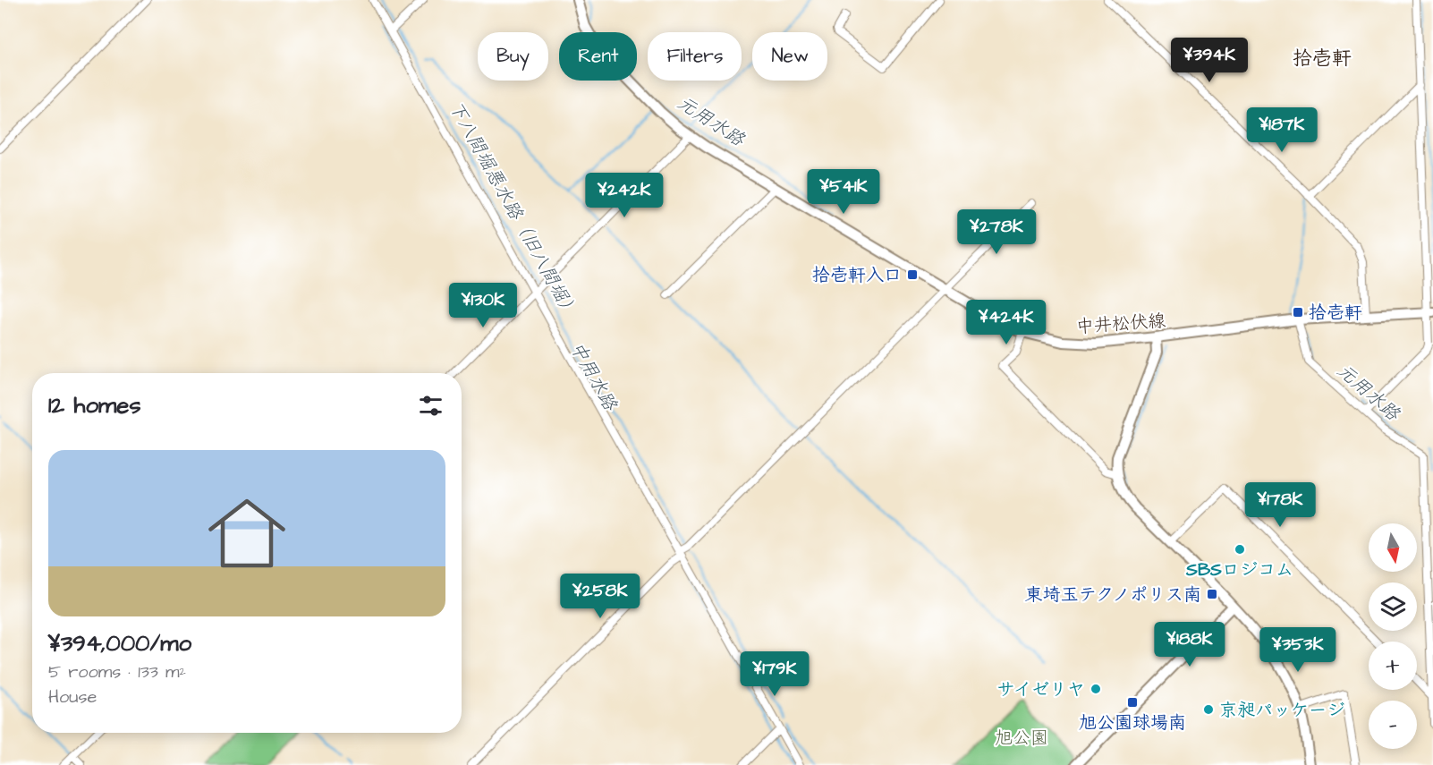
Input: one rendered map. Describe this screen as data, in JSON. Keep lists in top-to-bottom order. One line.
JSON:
{"streets":{"main road":["中井松伏線"]},"districts":["拾壱軒"],"water":["元用水路","下八間堀悪水路（旧八間堀）","中用水路"],"parks":["旭公園"],"places":{"transit":["拾壱軒入口","拾壱軒","東埼玉テクノポリス南","旭公園球場南"],"other":["SBSロジコム","サイゼリヤ","京昶パッケージ"]},"north":"bottom","page":{"chip":["Buy","Rent","Filters","New"],"price":["¥394K","¥187K","¥541K","¥242K","¥278K","¥130K","¥424K","¥178K","¥258K","¥188K","¥353K","¥179K"],"heading":"12 homes","list":[{"name":"¥394,000/mo","note":"5 rooms · 133 m² · House"}],"map_buttons":["+","−"]}}
